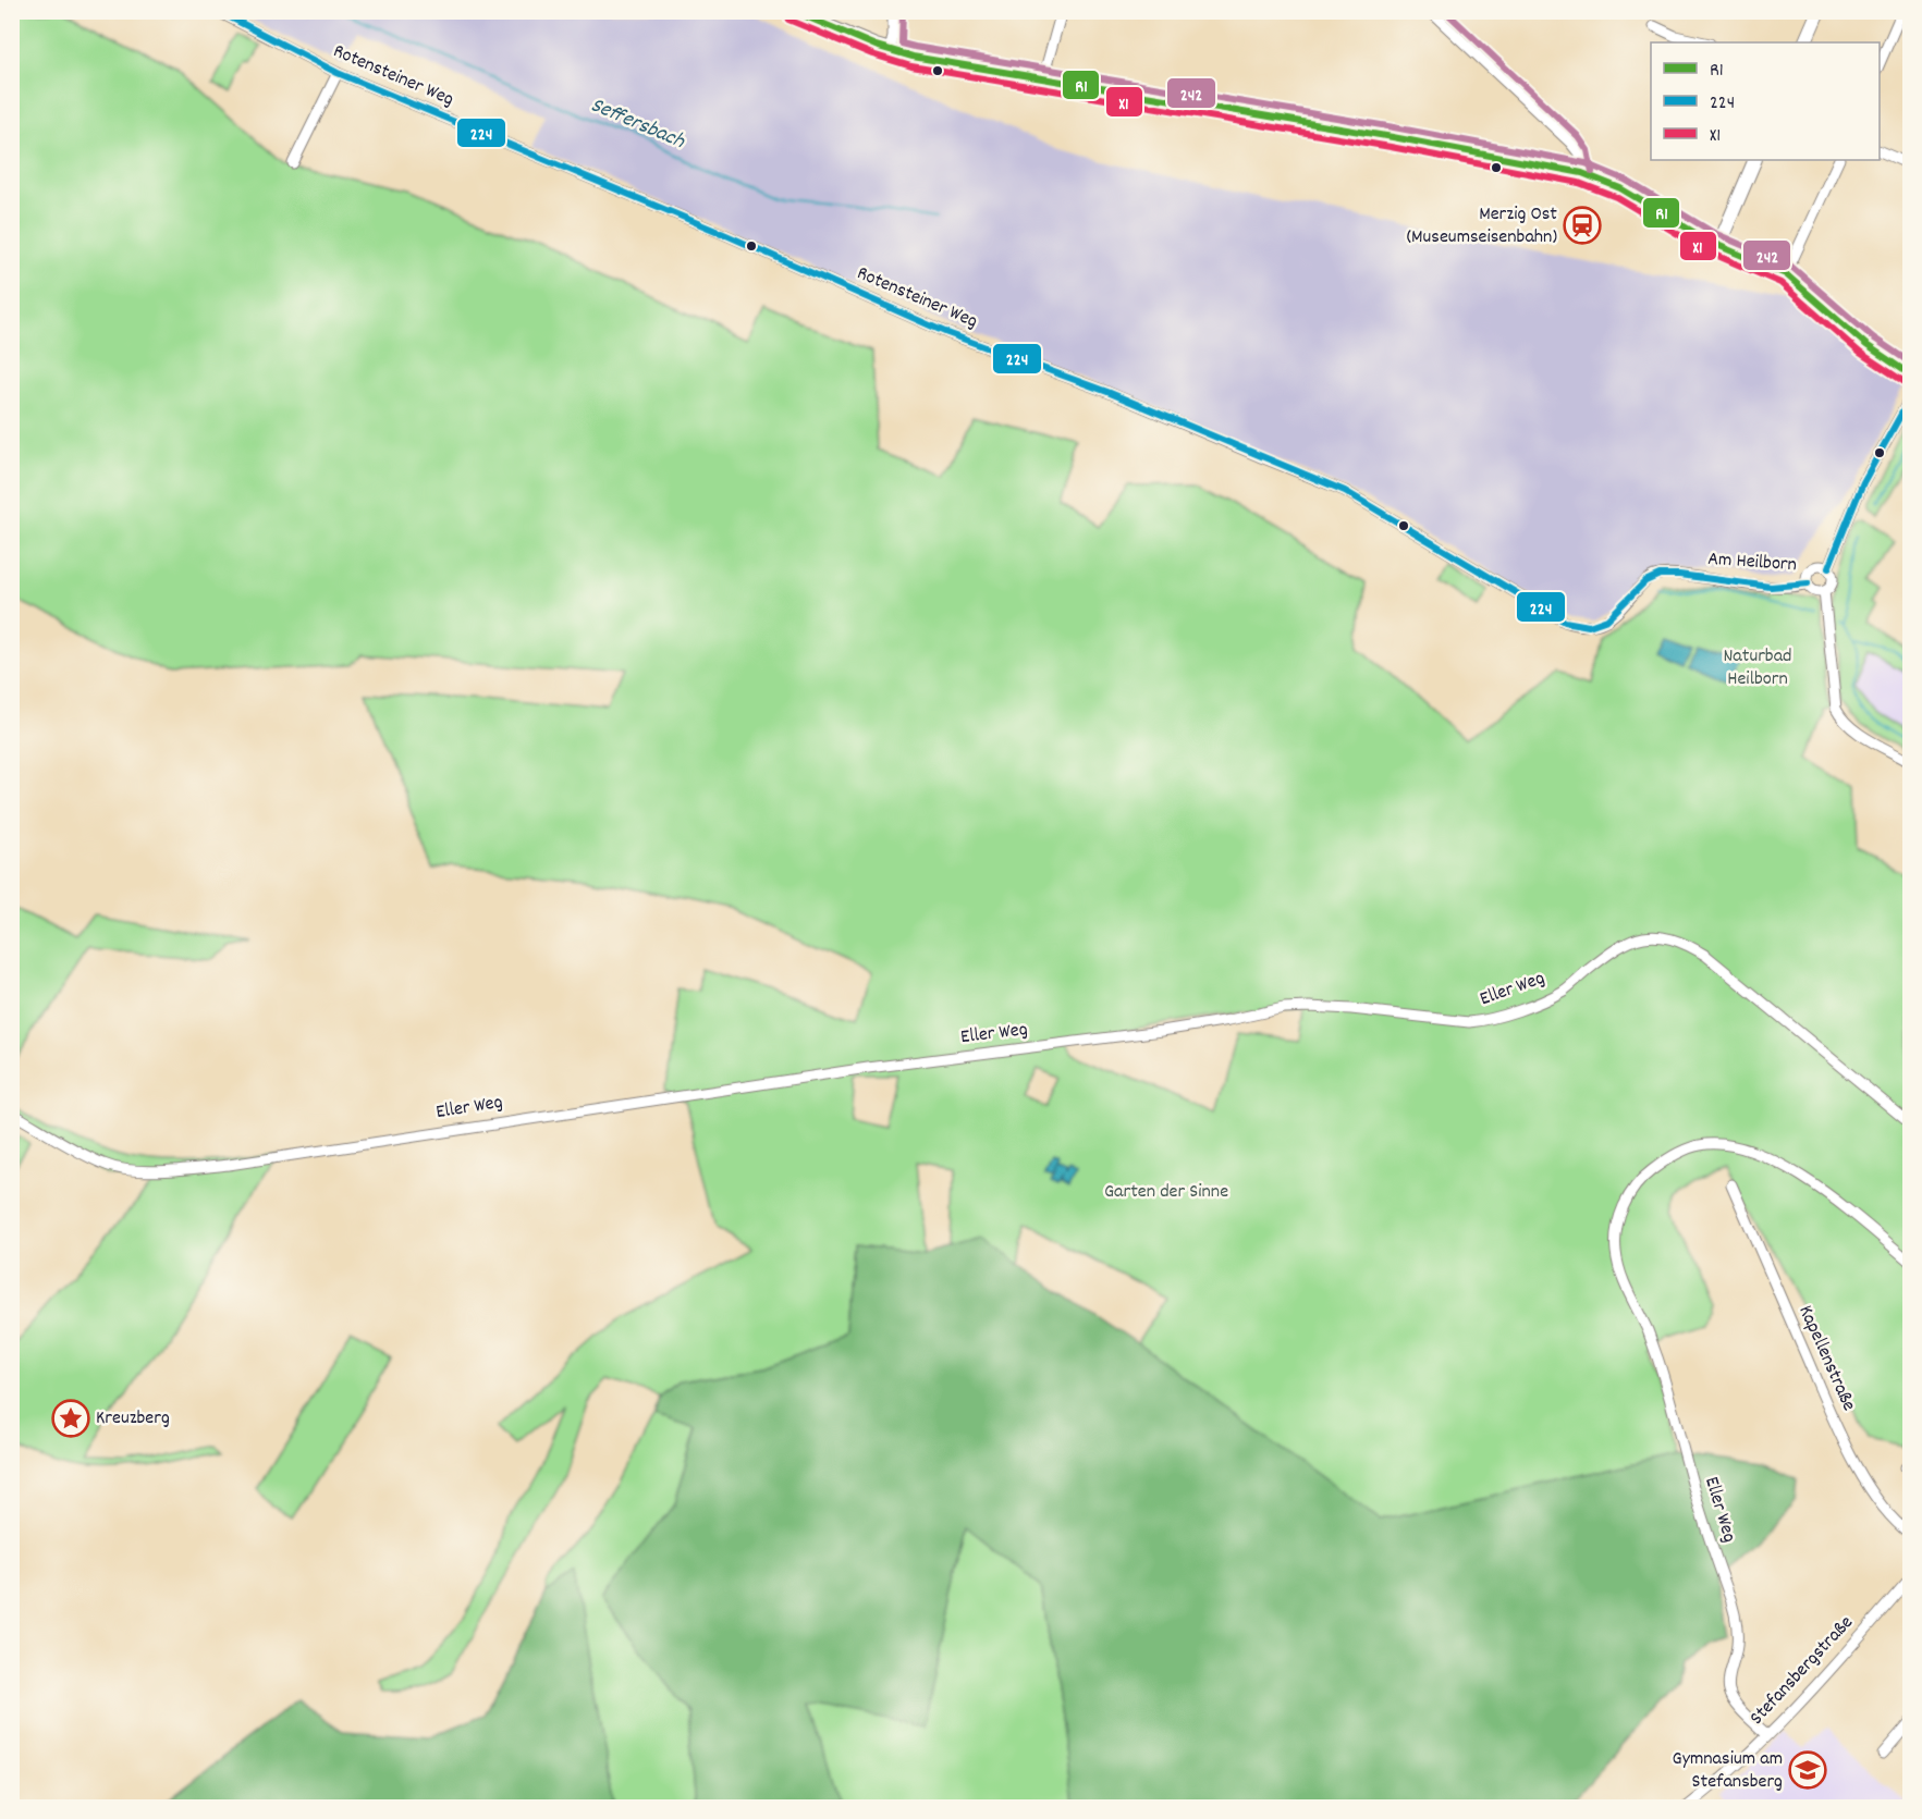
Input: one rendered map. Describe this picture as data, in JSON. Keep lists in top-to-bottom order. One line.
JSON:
{"streets":{"street":["Rotensteiner Weg","Am Heilborn","Eller Weg","Kapellenstraße","Stefansbergstraße"]},"crossings":[["Rotensteiner Weg","Am Heilborn"],["Eller Weg","Stefansbergstraße"]],"water":["Seffersbach"],"parks":["Naturbad Heilborn","Garten der Sinne"],"places":{"station":["Merzig Ost (Museumseisenbahn)"],"place":["Kreuzberg"],"school or university":["Gymnasium am Stefansberg"]},"lines":["transit line R1","transit line 224","transit line 242","transit line X1"],"legend":["R1","224","X1"]}
